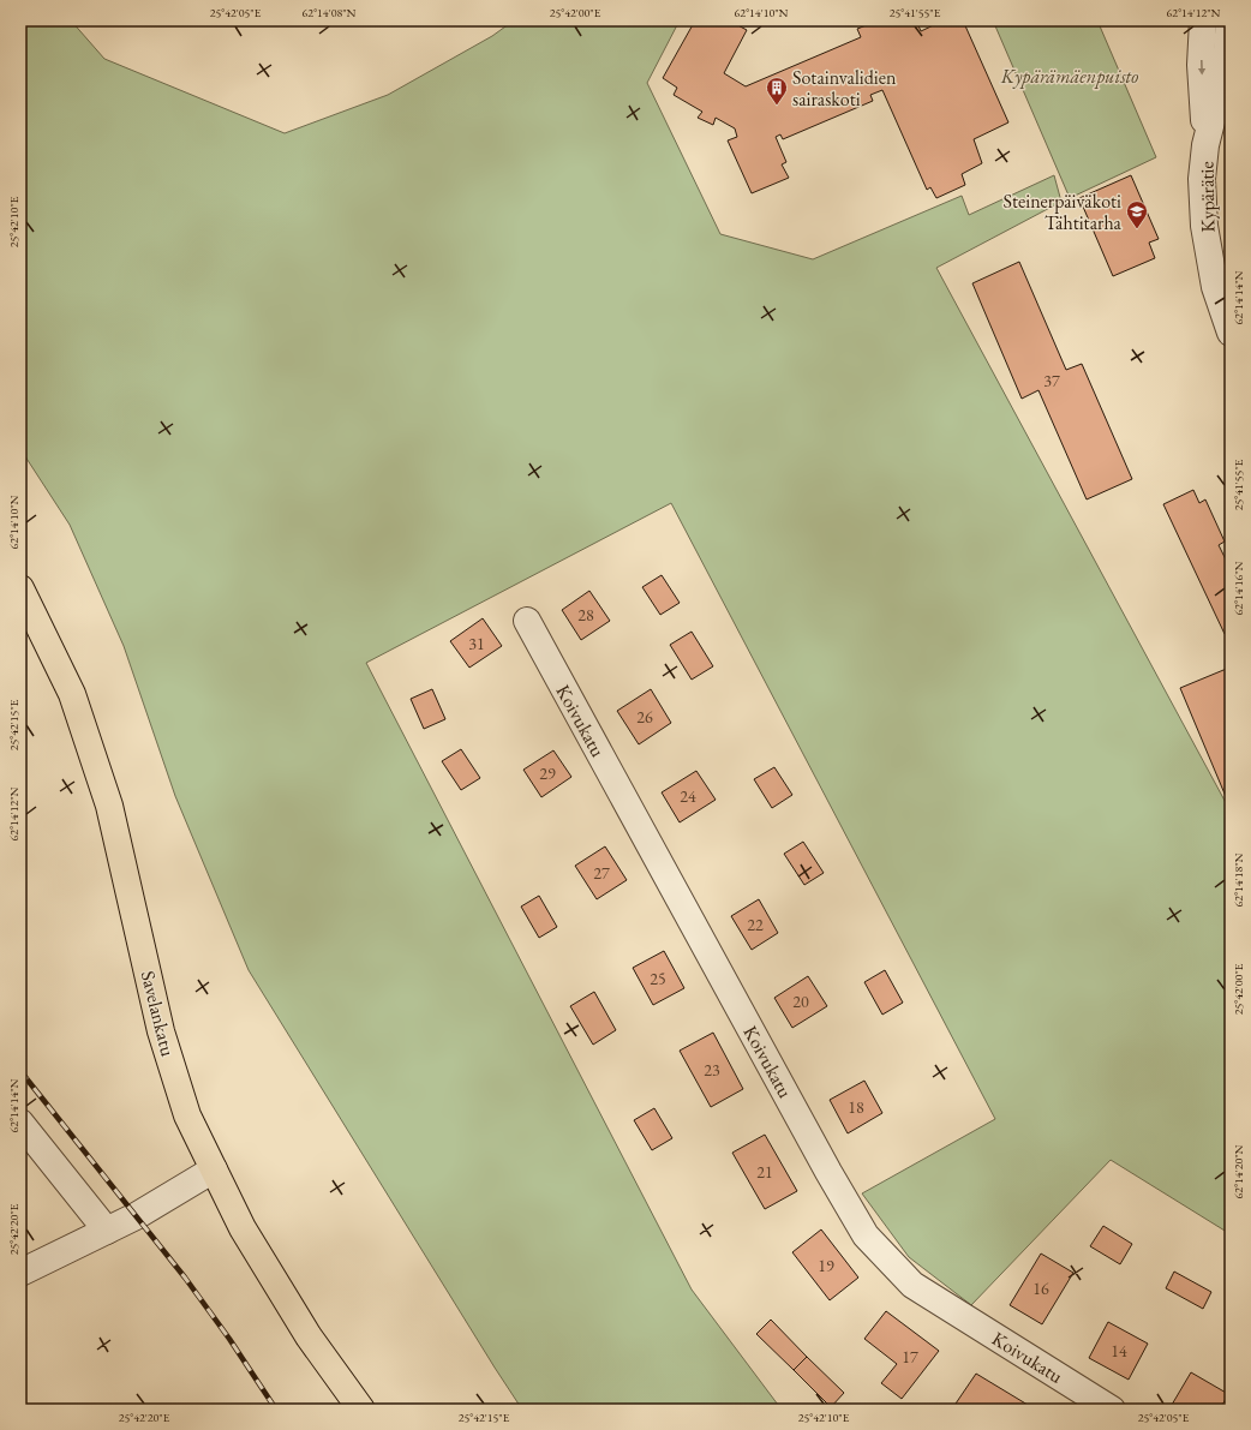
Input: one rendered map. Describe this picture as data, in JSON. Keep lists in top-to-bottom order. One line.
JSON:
{"streets":{"main road":["Savelankatu"],"street":["Kypärätie","Koivukatu"]},"parks":["Kypärämäenpuisto"],"places":{"building":["Sotainvalidien sairaskoti"],"school or university":["Steinerpäiväkoti Tähtitarha"]},"house_numbers":["37","28","31","26","29","24","27","22","25","20","23","18","21","19","16","14","17"],"coordinates":["25°42'05\"E","62°14'08\"N","25°42'00\"E","62°14'10\"N","25°41'55\"E","62°14'12\"N","25°42'10\"E","62°14'14\"N","62°14'16\"N","25°42'15\"E","62°14'18\"N","62°14'20\"N","25°42'20\"E"]}
